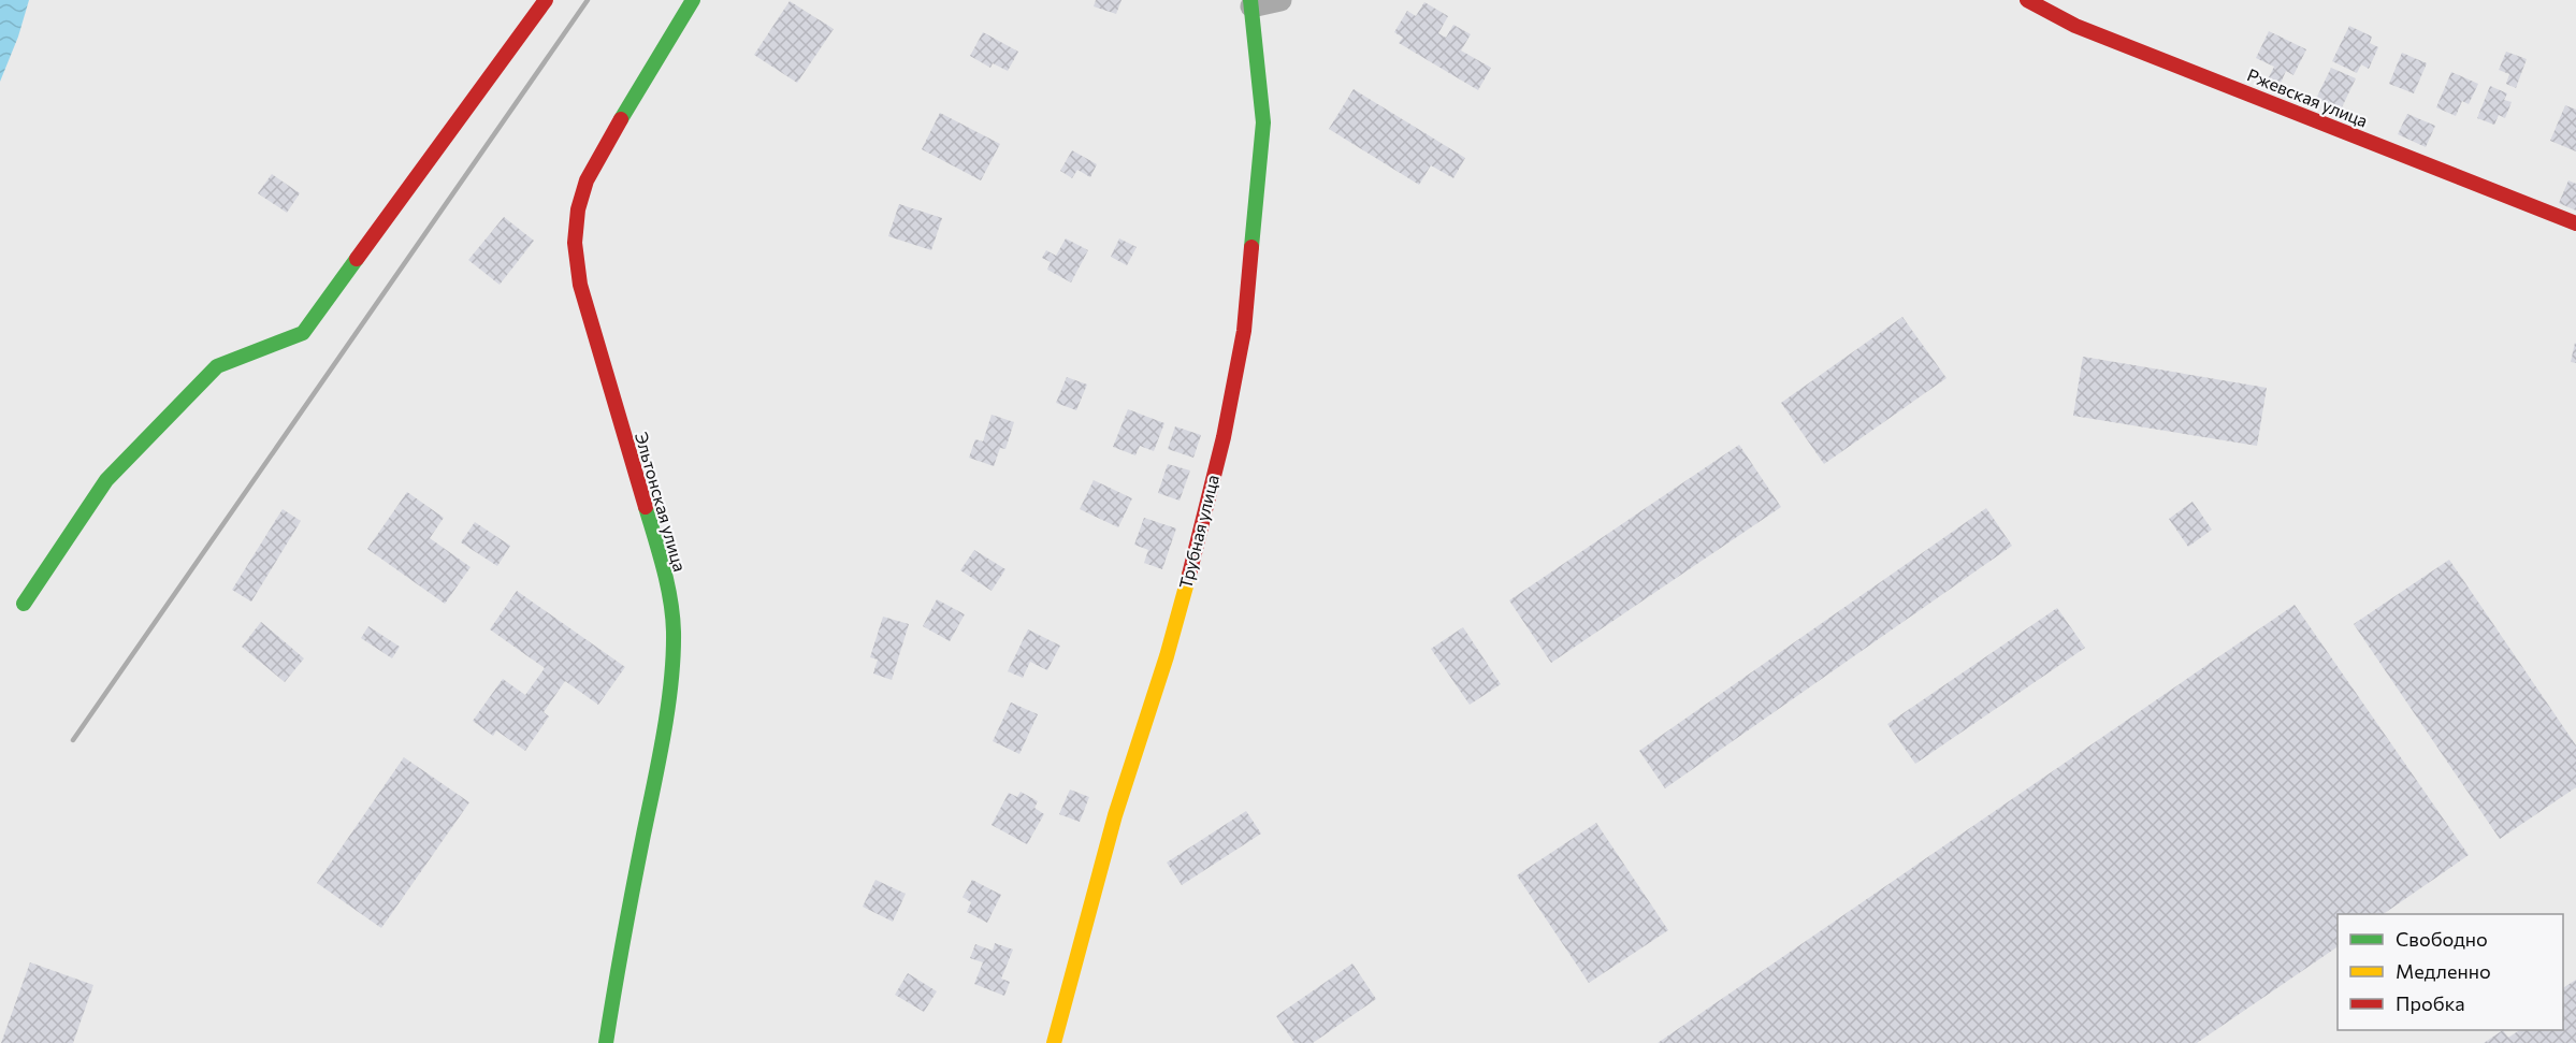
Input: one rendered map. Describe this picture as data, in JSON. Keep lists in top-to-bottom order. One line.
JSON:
{"streets":{"street":["Ржевская улица","Эльтонская улица","Трубная улица"]},"legend":["Свободно","Медленно","Пробка"]}
